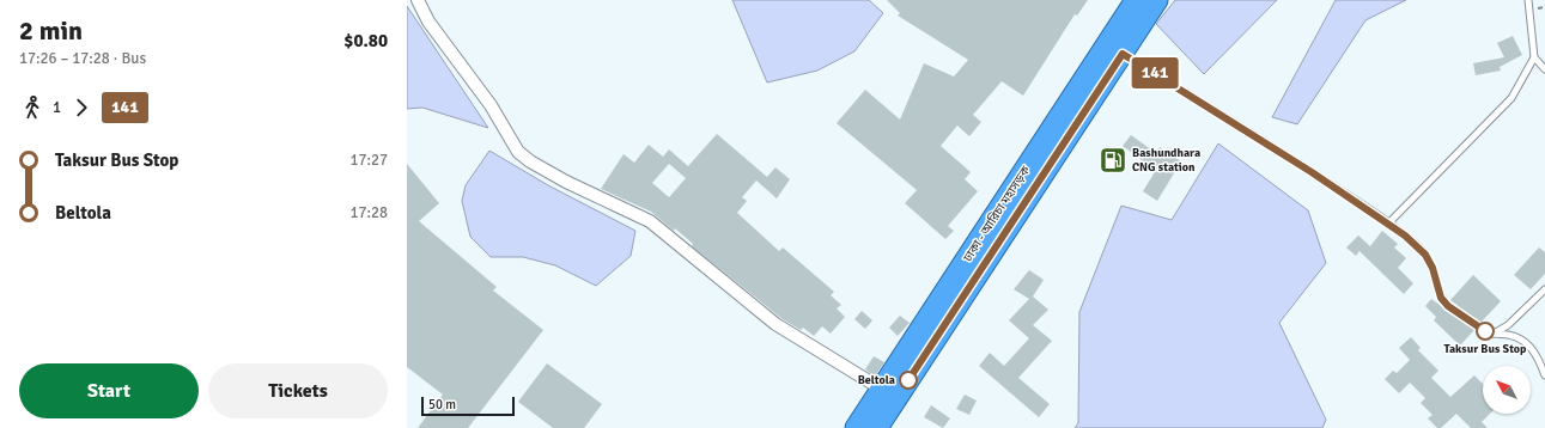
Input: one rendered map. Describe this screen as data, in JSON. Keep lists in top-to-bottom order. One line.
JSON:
{"streets":{"highway":["ঢাকা - আরিচা মহাসড়ক"]},"places":{"fuel station":["Bashundhara CNG station"],"other":["Taksur Bus Stop","Beltola"]},"lines":["bus line 141"],"scale_bar":"50 m","north":"top left","page":{"heading":["2 min","17:26 – 17:28 · Bus","$0.80"],"on_map":"141","legs":["1","141"],"list":[{"name":"Taksur Bus Stop","value":"17:27"},{"name":"Beltola","value":"17:28"}],"buttons":["Start","Tickets"],"scale":"50 m"}}
